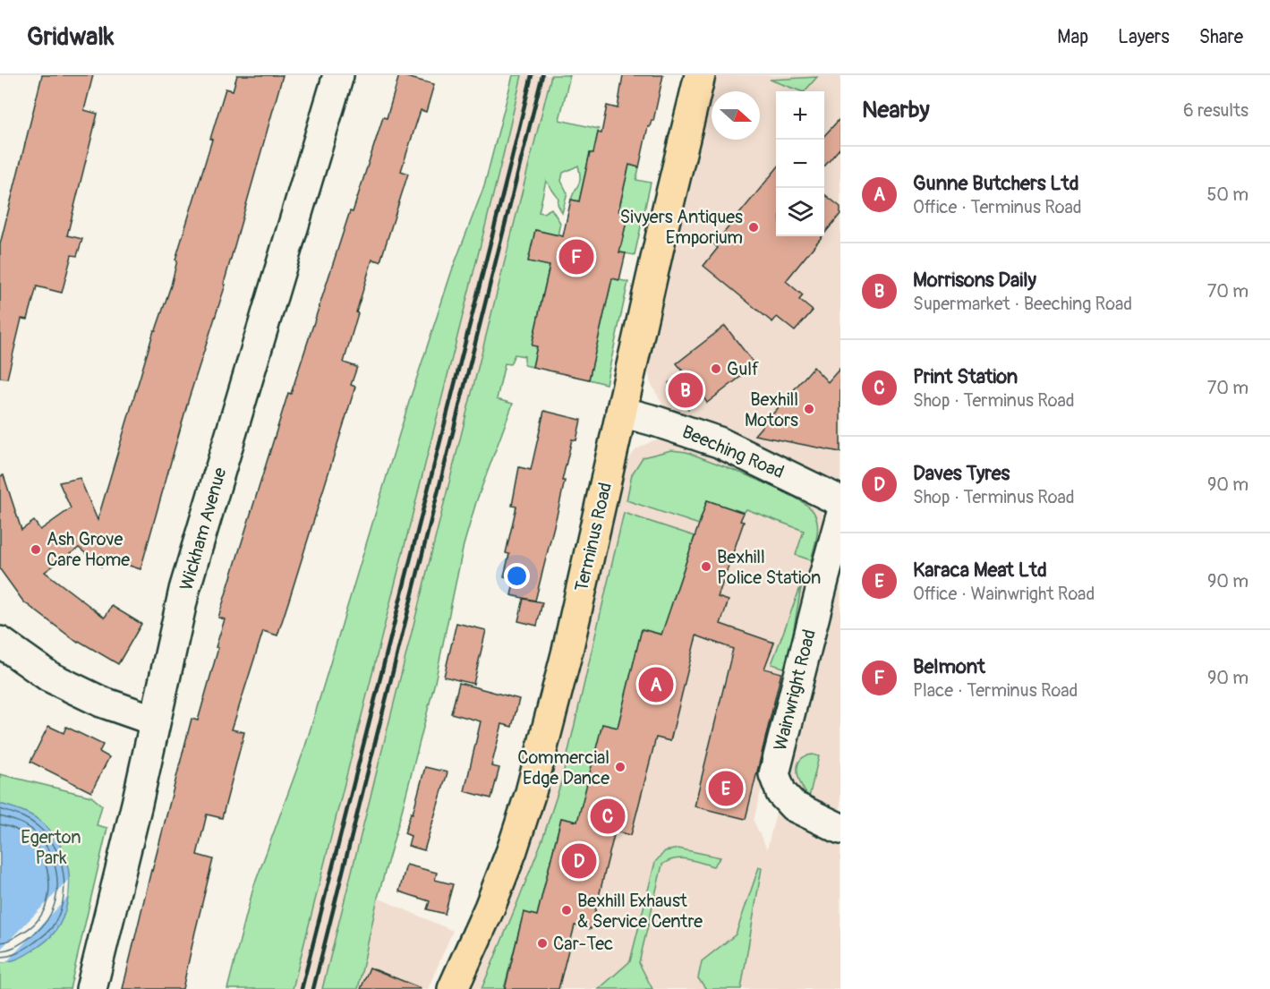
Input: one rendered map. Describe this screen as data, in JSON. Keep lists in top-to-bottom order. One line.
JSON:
{"streets":{"main road":["Terminus Road"],"street":["Beeching Road","Wickham Avenue","Wainwright Road"]},"crossings":[["Beeching Road","Terminus Road"]],"parks":["Egerton Park"],"places":["Sivyers Antiques Emporium","Gulf","Bexhill Motors","Ash Grove Care Home","Bexhill Police Station","Commercial Edge Dance","Bexhill Exhaust & Service Centre","Car-Tec"],"north":"right","page":{"header":"Gridwalk","nav":["Map","Layers","Share"],"heading":["Nearby","6 results"],"map_buttons":["+","−"],"list":[{"mark":"A","name":"Gunne Butchers Ltd","note":"Office · Terminus Road","value":"50 m"},{"mark":"B","name":"Morrisons Daily","note":"Supermarket · Beeching Road","value":"70 m"},{"mark":"C","name":"Print Station","note":"Shop · Terminus Road","value":"70 m"},{"mark":"D","name":"Daves Tyres","note":"Shop · Terminus Road","value":"90 m"},{"mark":"E","name":"Karaca Meat Ltd","note":"Office · Wainwright Road","value":"90 m"},{"mark":"F","name":"Belmont","note":"Place · Terminus Road","value":"90 m"}],"pins":["F","B","A","E","C","D"]}}
